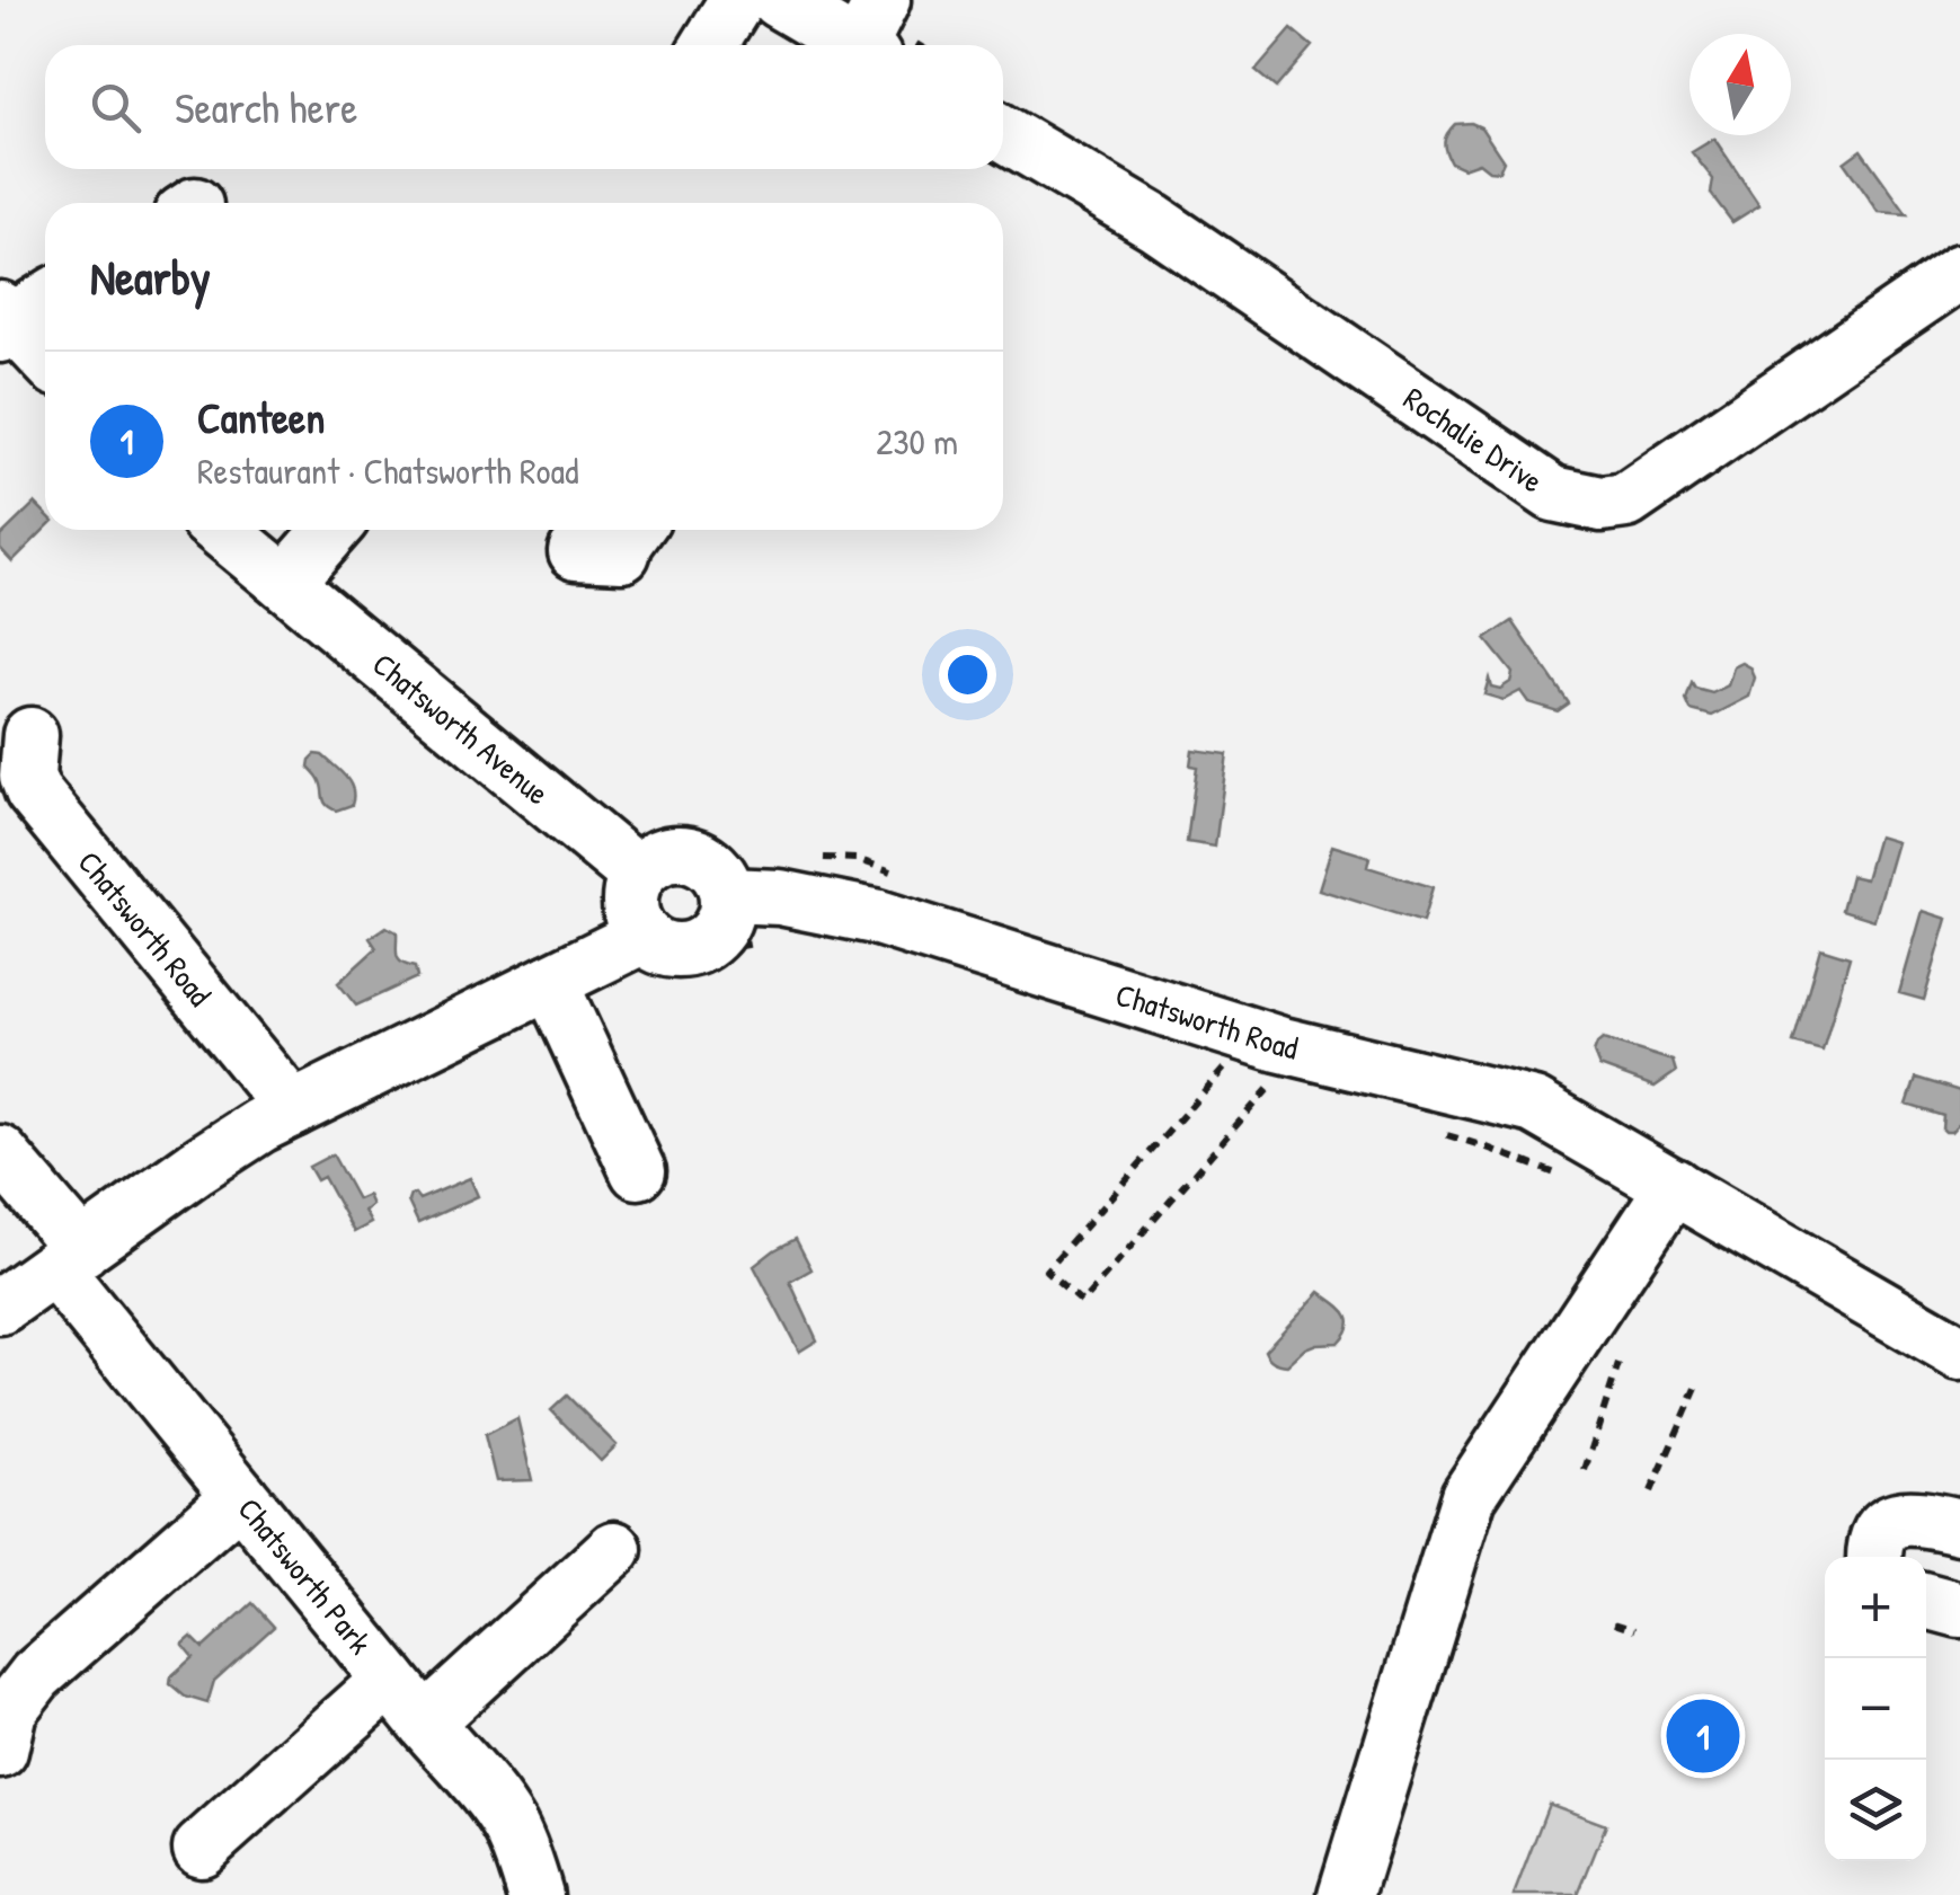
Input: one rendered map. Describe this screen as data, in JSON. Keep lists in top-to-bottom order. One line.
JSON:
{"streets":{"street":["Rochalie Drive","Chatsworth Avenue","Chatsworth Road","Chatsworth Park"]},"crossings":[["Chatsworth Avenue","Chatsworth Road"]],"north":"top","page":{"search":"Search here","heading":"Nearby","list":[{"mark":"1","name":"Canteen","note":"Restaurant · Chatsworth Road","value":"230 m"}],"map_buttons":["+","−"],"pins":"1"}}
